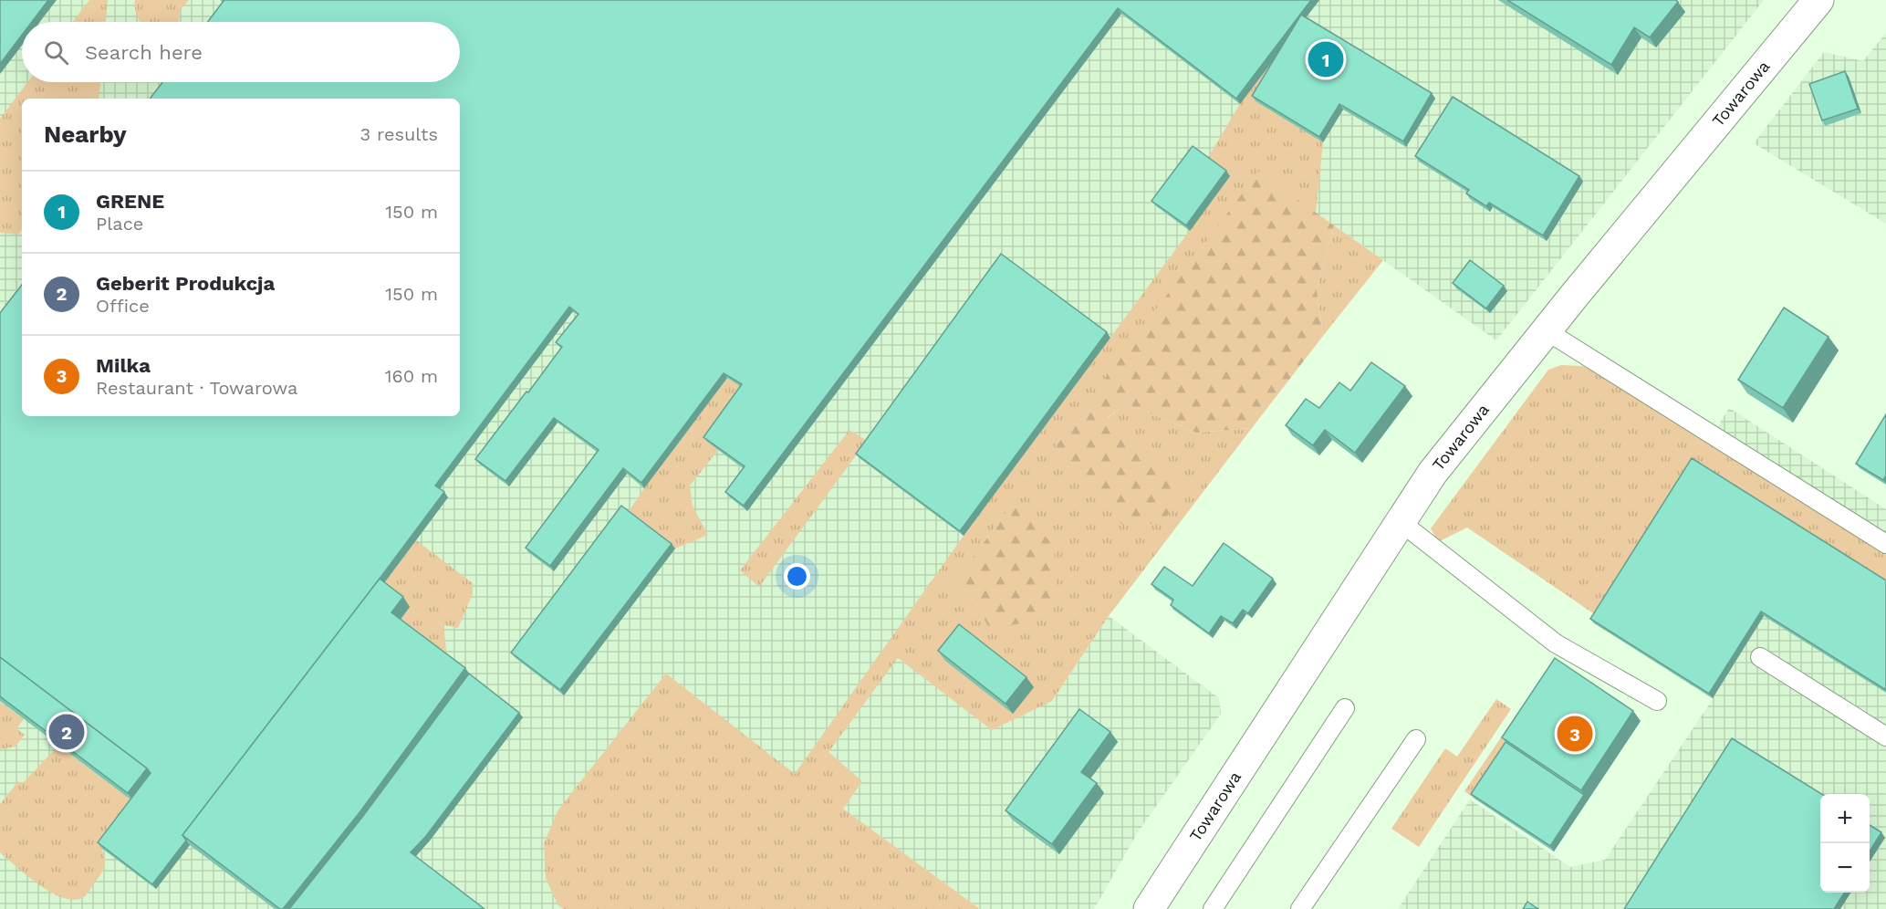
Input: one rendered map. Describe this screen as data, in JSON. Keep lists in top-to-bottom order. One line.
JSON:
{"streets":{"street":["Towarowa"]},"page":{"search":"Search here","pins":["1","2","3"],"heading":["Nearby","3 results"],"list":[{"mark":"1","name":"GRENE","note":"Place","value":"150 m"},{"mark":"2","name":"Geberit Produkcja","note":"Office","value":"150 m"},{"mark":"3","name":"Milka","note":"Restaurant · Towarowa","value":"160 m"}],"map_buttons":["+","−"]}}
